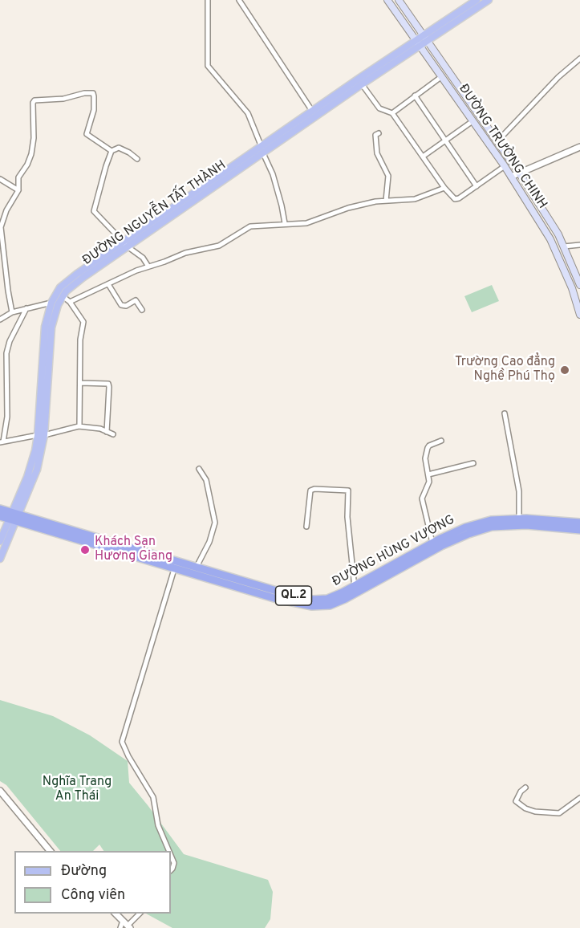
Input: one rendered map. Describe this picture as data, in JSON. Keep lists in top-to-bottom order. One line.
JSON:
{"streets":{"highway":["ĐƯỜNG HÙNG VƯƠNG","QL.2"],"main road":["ĐƯỜNG TRƯỜNG CHINH","ĐƯỜNG NGUYỄN TẤT THÀNH"]},"crossings":[["ĐƯỜNG TRƯỜNG CHINH","ĐƯỜNG NGUYỄN TẤT THÀNH"],["ĐƯỜNG NGUYỄN TẤT THÀNH","ĐƯỜNG HÙNG VƯƠNG"]],"parks":["Nghĩa Trang An Thái"],"places":["Trường Cao đẳng Nghề Phú Thọ","Khách Sạn Hương Giang"],"legend":["Đường","Công viên"]}
